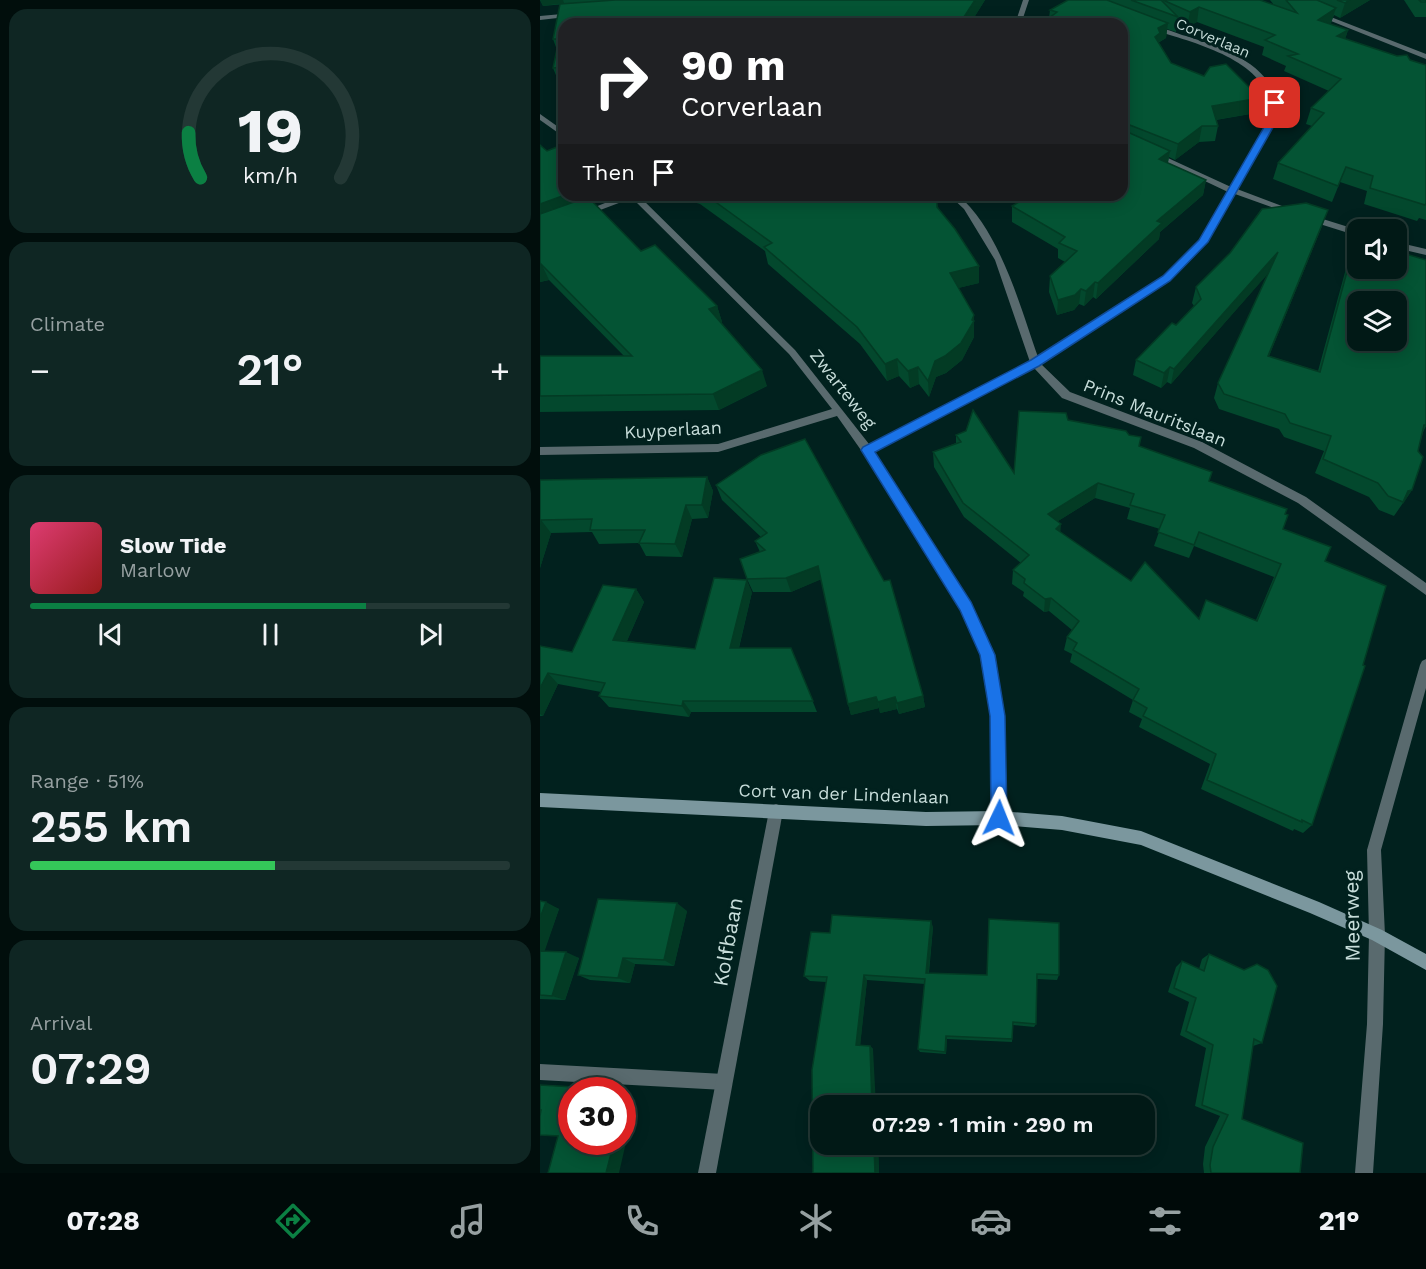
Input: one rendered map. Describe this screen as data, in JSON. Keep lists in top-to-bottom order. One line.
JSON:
{"streets":{"main road":["Cort van der Lindenlaan"],"street":["Corverlaan","Zwarteweg","Prins Mauritslaan","Kuyperlaan","Meerweg","Kolfbaan"]},"crossings":[["Corverlaan","Zwarteweg"],["Corverlaan","Prins Mauritslaan"],["Zwarteweg","Kuyperlaan"],["Zwarteweg","Cort van der Lindenlaan"],["Cort van der Lindenlaan","Meerweg"],["Cort van der Lindenlaan","Kolfbaan"]],"page":{"turn":["90 m","Corverlaan"],"then":"Then","tile":["Climate",["Range · 51%","255 km"],["Arrival","07:29"]],"heat":["−","21°","+"],"song":["Slow Tide","Marlow"],"limit":"30","trip":"07:29 · 1 min · 290 m","tabs":["07:28","21°"],"gauge":["19","km/h"]}}
